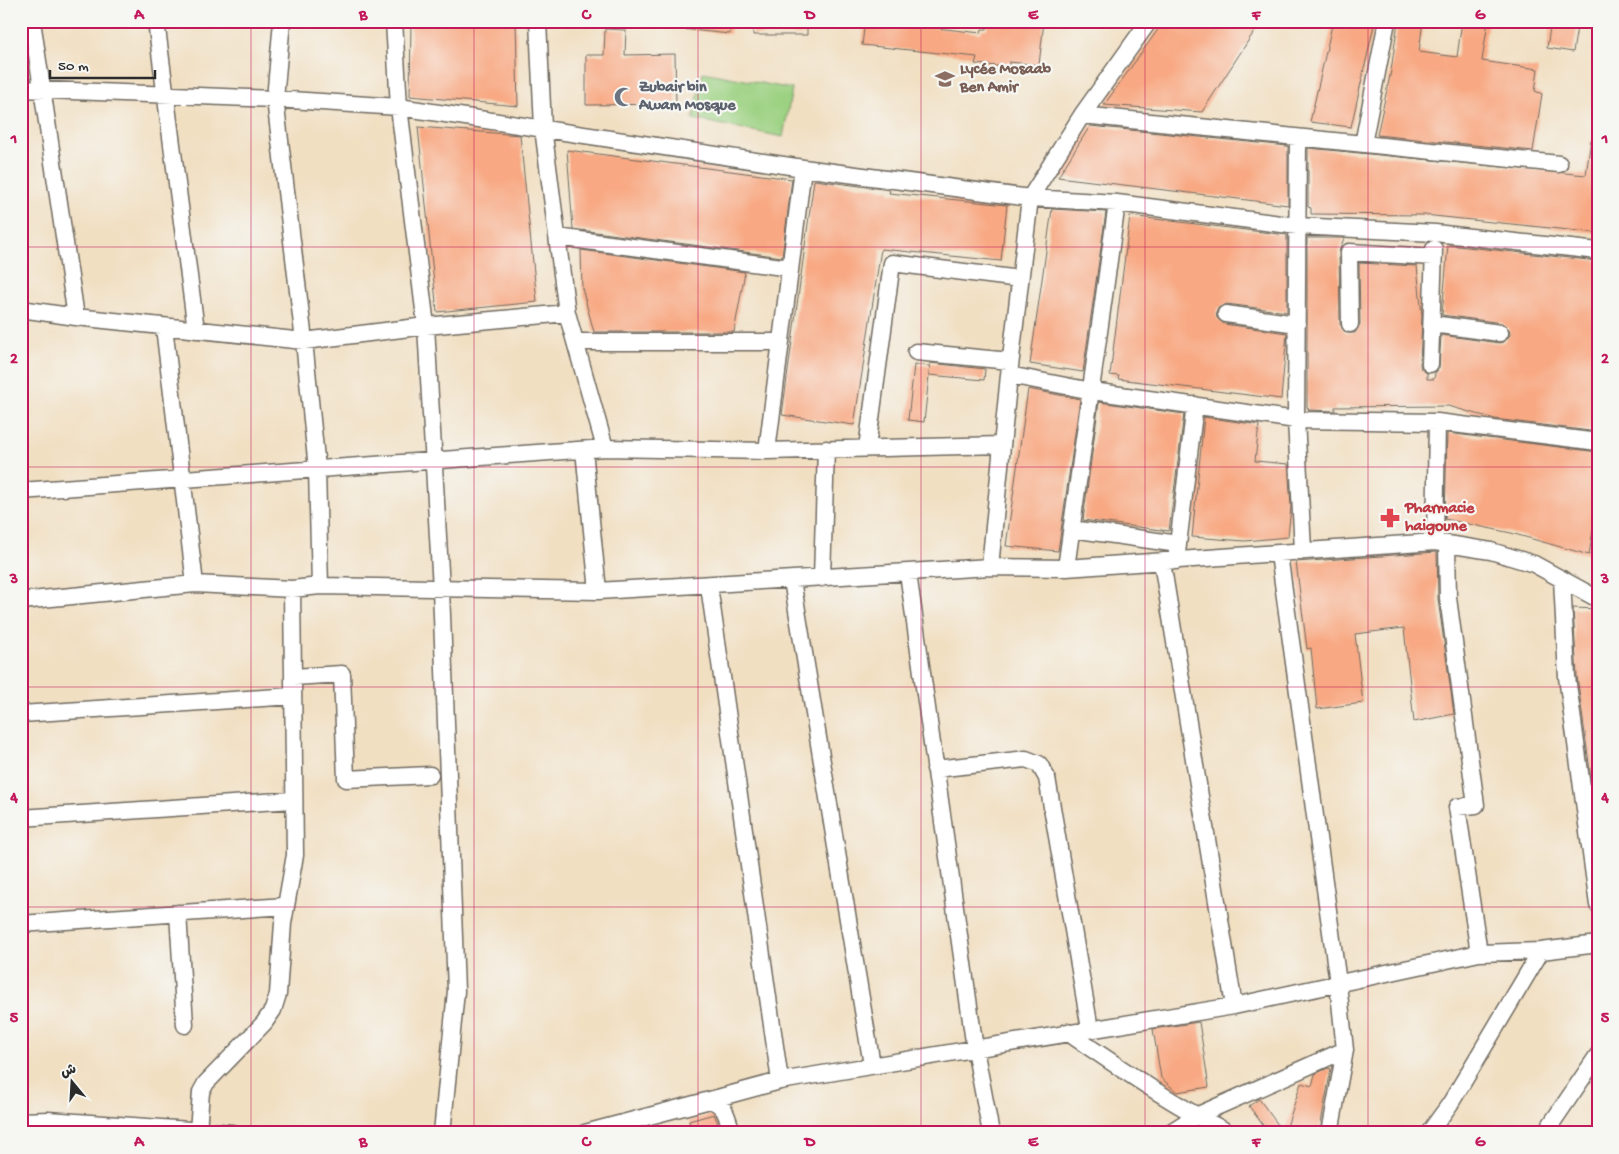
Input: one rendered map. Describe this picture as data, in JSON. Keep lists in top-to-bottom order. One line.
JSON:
{"places":{"school or university":["Lycée Mosaab Ben Amir"],"mosque":["Zubair bin Awam Mosque"],"pharmacy":["Pharmacie haigoune"]},"scale_bar":"50 m","north":"top","grid":{"columns":["A","B","C","D","E","F","G"],"rows":["1","2","3","4","5"]}}
